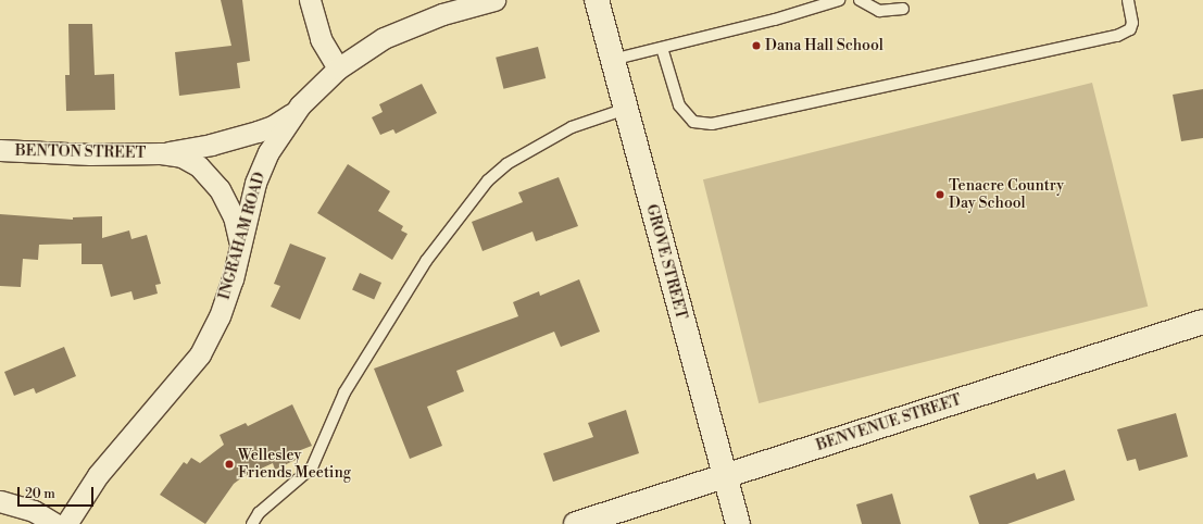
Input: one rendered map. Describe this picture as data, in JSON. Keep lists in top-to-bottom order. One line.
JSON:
{"streets":{"street":["BENTON STREET","INGRAHAM ROAD","GROVE STREET","BENVENUE STREET"]},"crossings":[["BENTON STREET","INGRAHAM ROAD"],["GROVE STREET","BENVENUE STREET"]],"places":["Dana Hall School","Tenacre Country Day School","Wellesley Friends Meeting"],"scale_bar":"20 m"}
